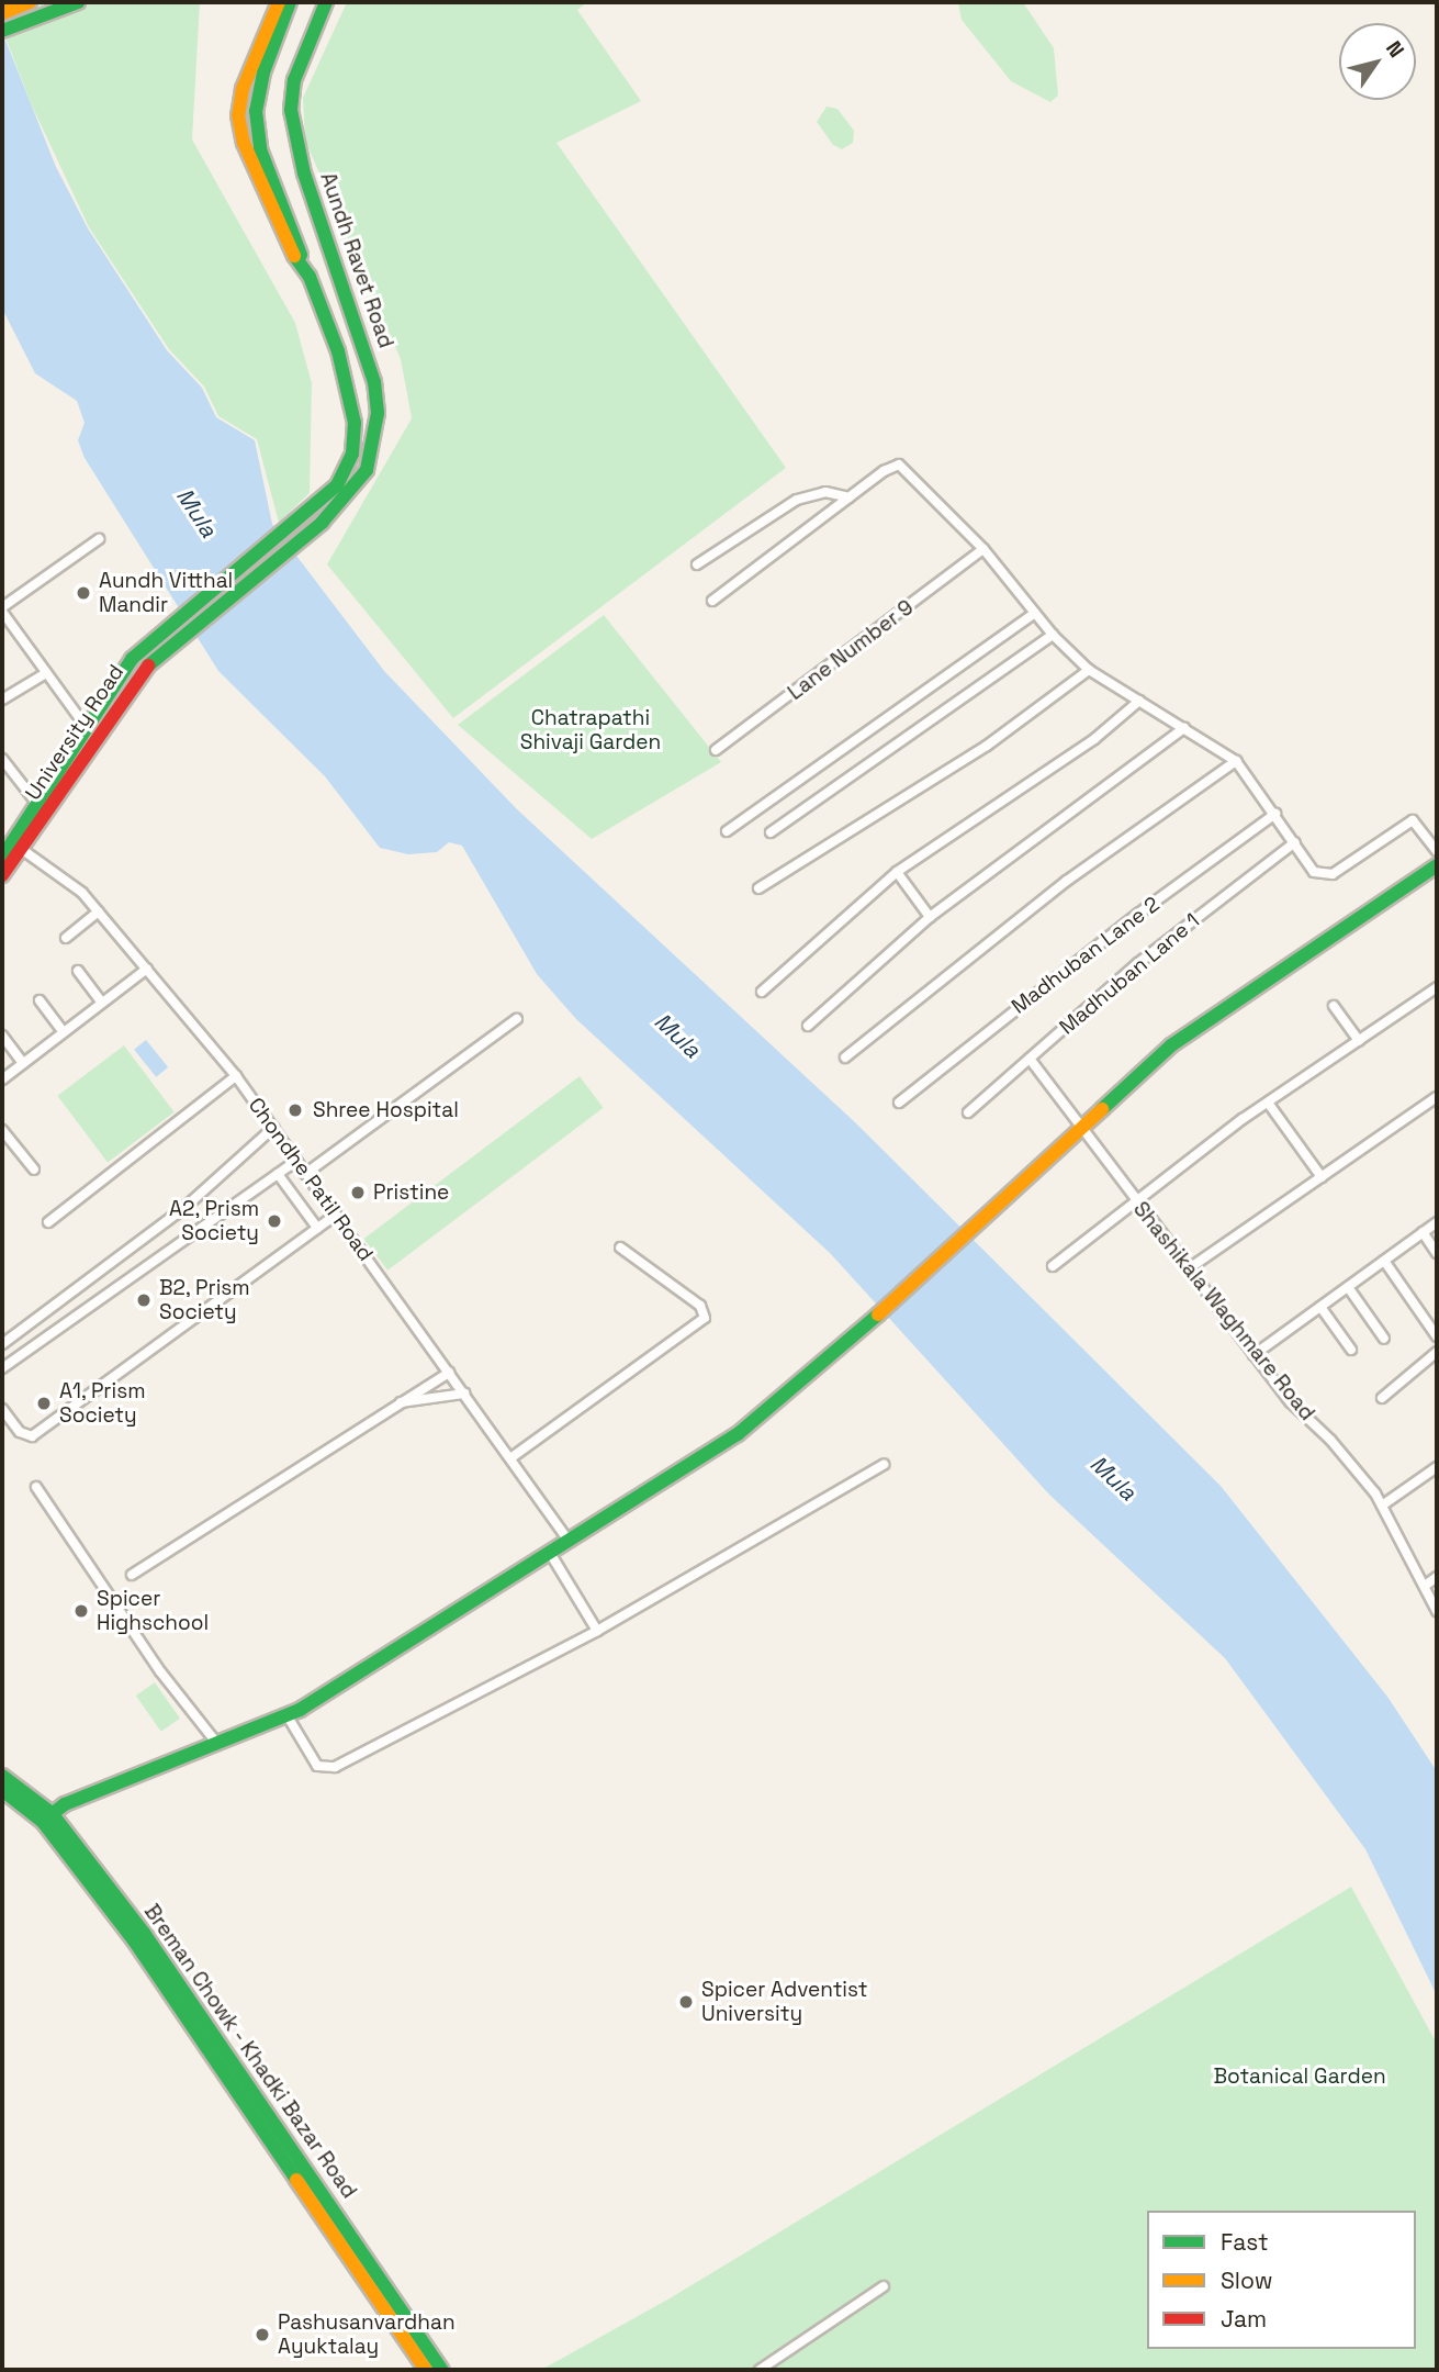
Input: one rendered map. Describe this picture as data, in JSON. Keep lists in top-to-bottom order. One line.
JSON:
{"streets":{"main road":["Aundh Ravet Road","University Road","Breman Chowk - Khadki Bazar Road"],"street":["Lane Number 9","Madhuban Lane 2","Madhuban Lane 1","Chondhe Patil Road","Shashikala Waghmare Road"]},"crossings":[["Aundh Ravet Road","University Road"],["University Road","Chondhe Patil Road"],["Madhuban Lane 1","Shashikala Waghmare Road"]],"water":["Mula"],"parks":["Chatrapathi Shivaji Garden","Botanical Garden"],"places":["Aundh Vitthal Mandir","Shree Hospital","Pristine","A2, Prism Society","B2, Prism Society","A1, Prism Society","Spicer Highschool","Spicer Adventist University","Pashusanvardhan Ayuktalay"],"legend":["Fast","Slow","Jam"],"north":"top right"}
